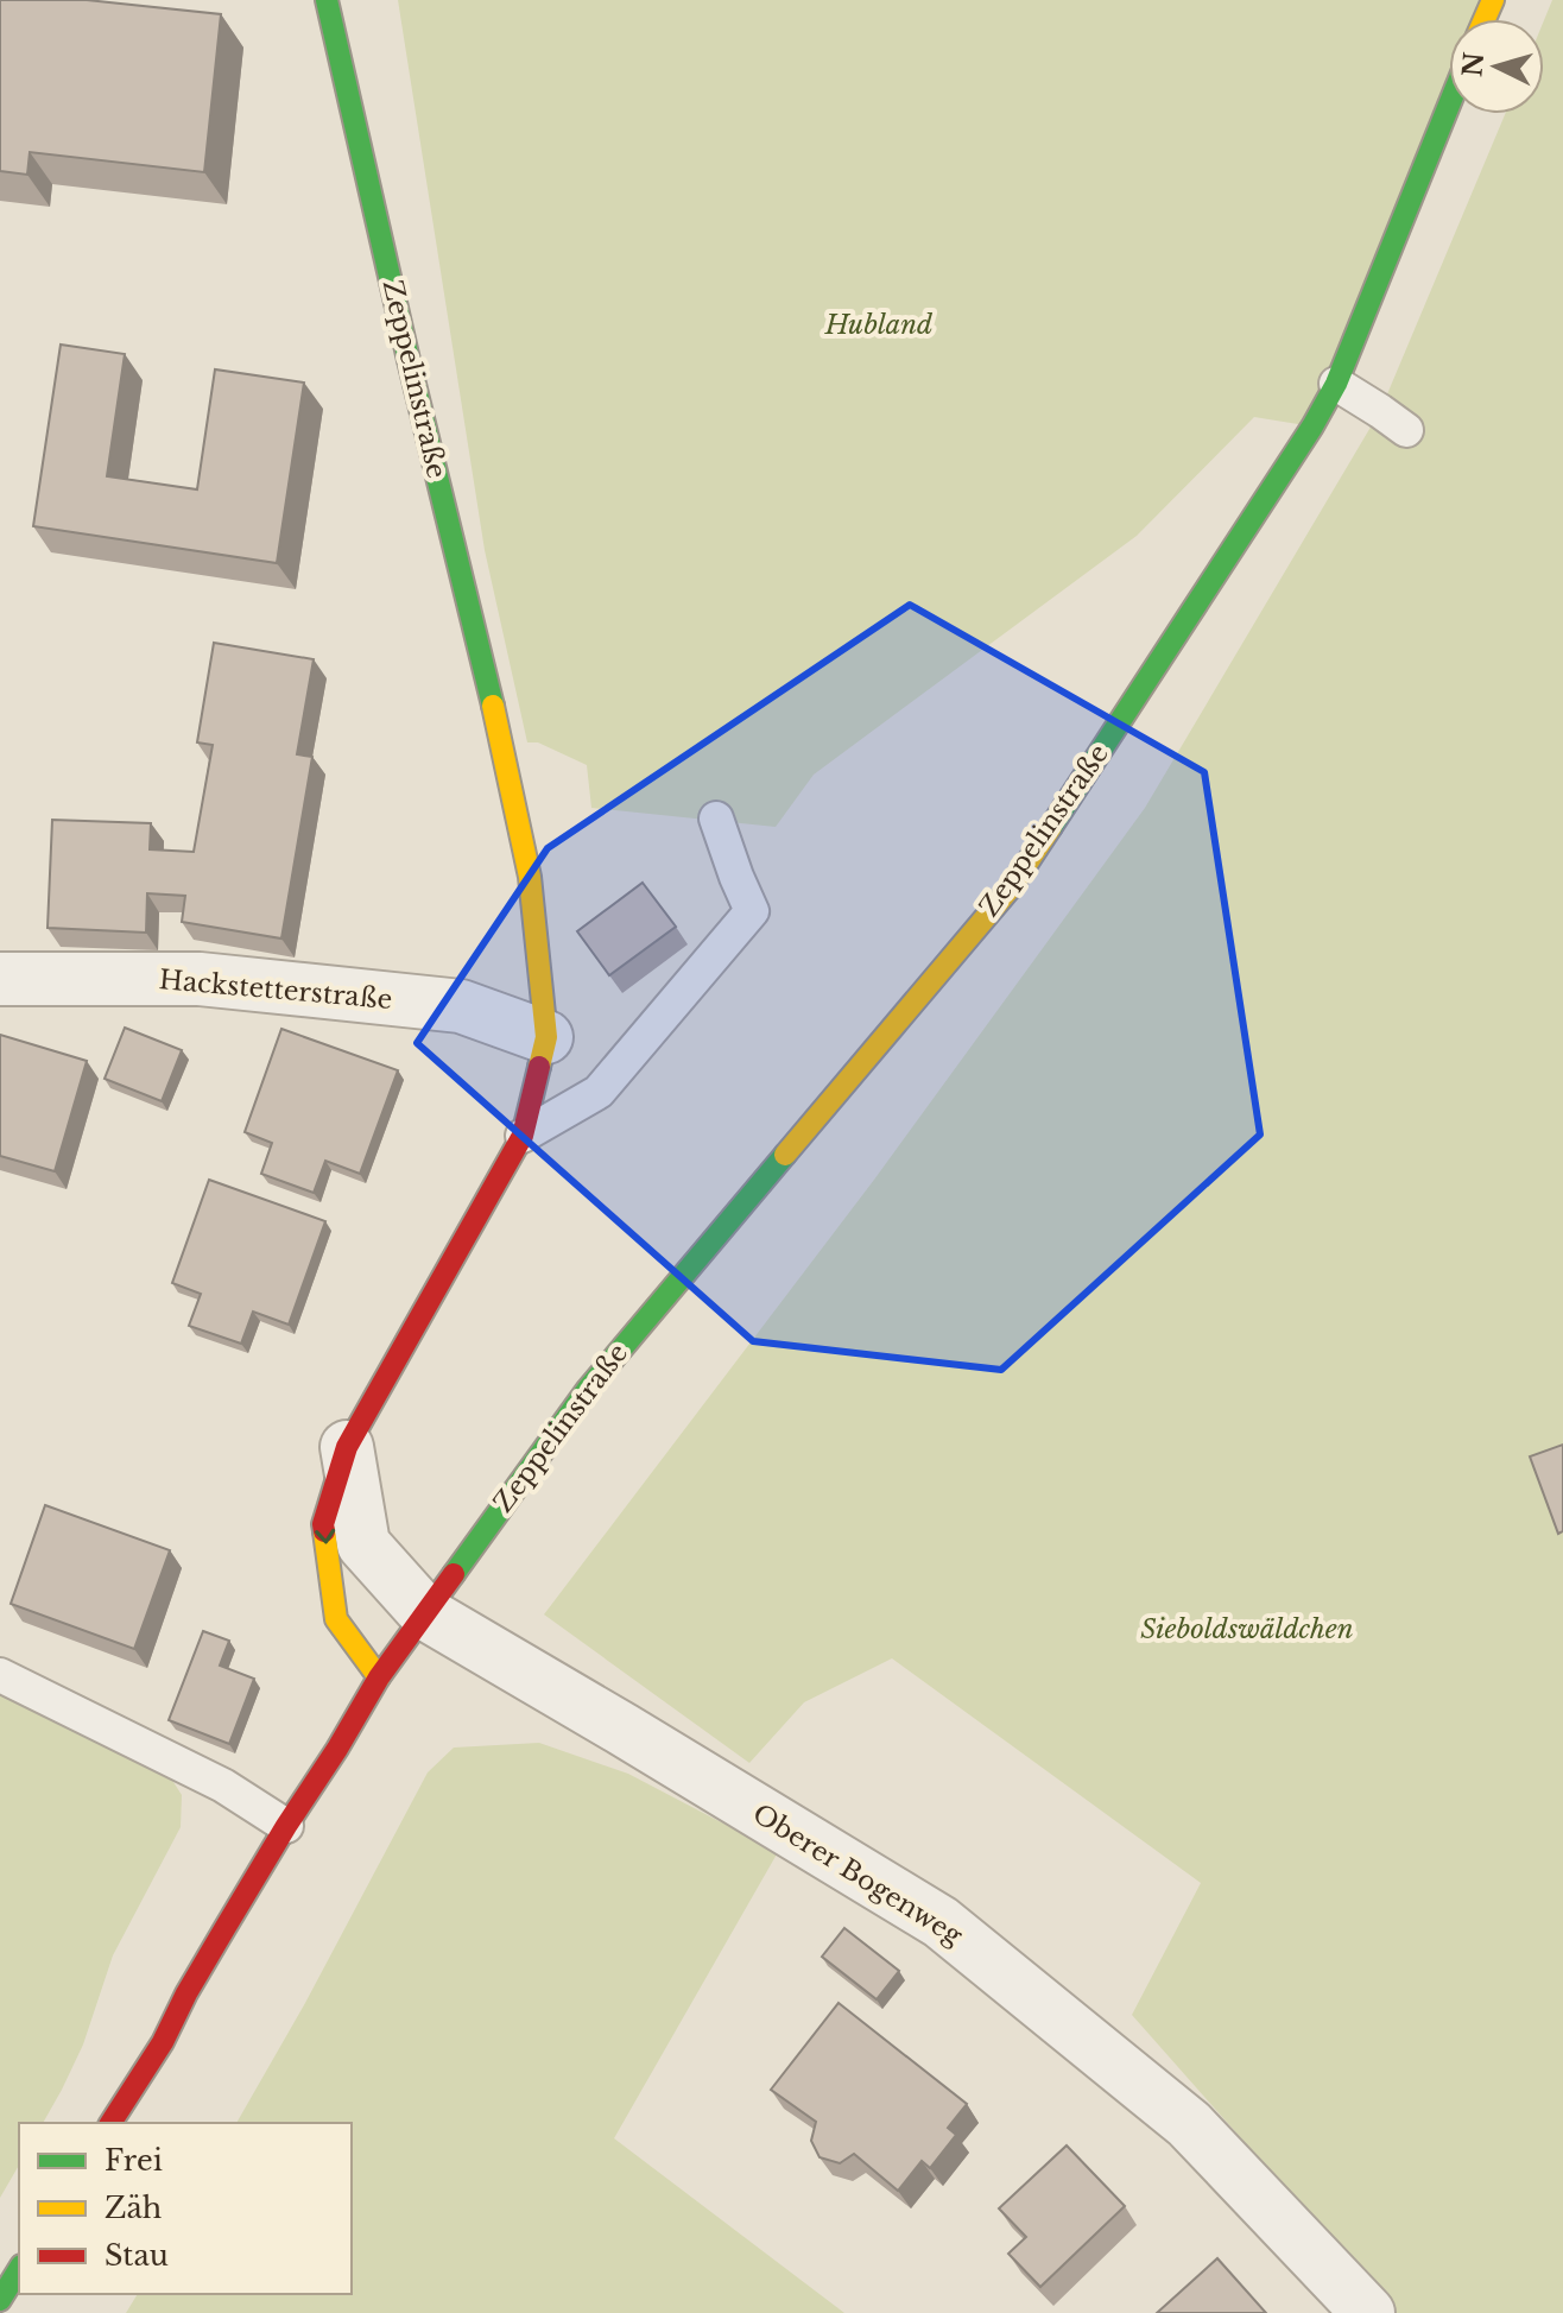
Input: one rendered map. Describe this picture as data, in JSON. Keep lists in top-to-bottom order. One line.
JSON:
{"streets":{"street":["Zeppelinstraße","Hackstetterstraße","Oberer Bogenweg"]},"crossings":[["Zeppelinstraße","Hackstetterstraße"],["Zeppelinstraße","Oberer Bogenweg"]],"parks":["Hubland","Sieboldswäldchen"],"legend":["Frei","Zäh","Stau"],"north":"left"}
